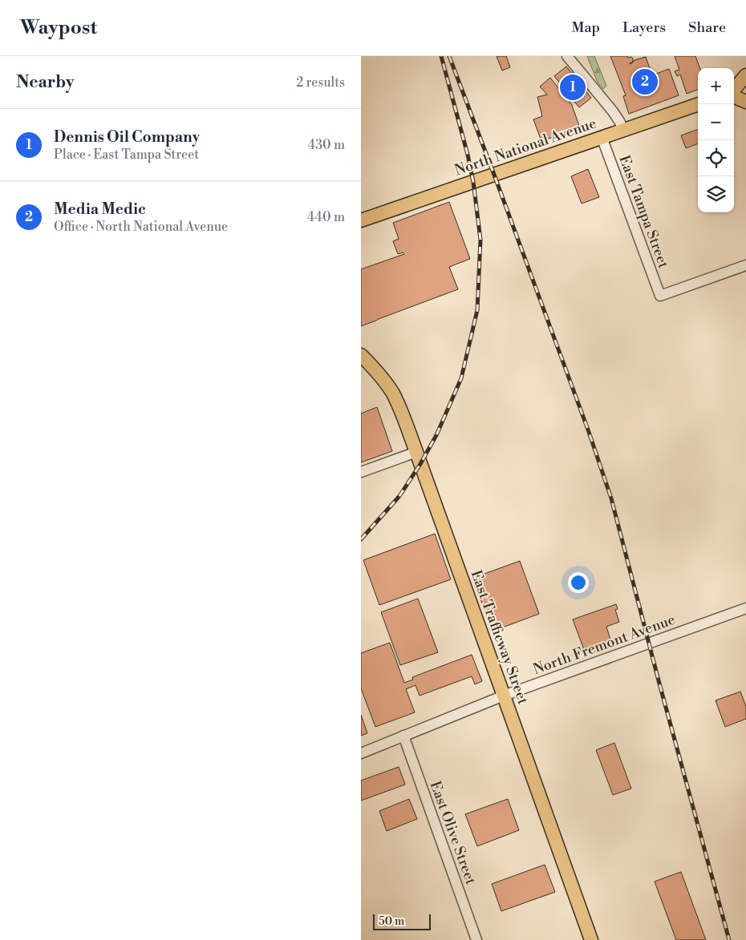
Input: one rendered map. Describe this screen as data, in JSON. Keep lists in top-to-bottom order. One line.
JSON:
{"streets":{"main road":["North National Avenue","East Trafficway Street"],"street":["East Tampa Street","North Fremont Avenue","East Olive Street"]},"crossings":[["North National Avenue","East Tampa Street"],["East Trafficway Street","North Fremont Avenue"],["North Fremont Avenue","East Olive Street"]],"scale_bar":"50 m","page":{"header":"Waypost","nav":["Map","Layers","Share"],"heading":["Nearby","2 results"],"pins":["2","1"],"map_buttons":["+","−"],"list":[{"mark":"1","name":"Dennis Oil Company","note":"Place · East Tampa Street","value":"430 m"},{"mark":"2","name":"Media Medic","note":"Office · North National Avenue","value":"440 m"}],"scale":"50 m"}}
